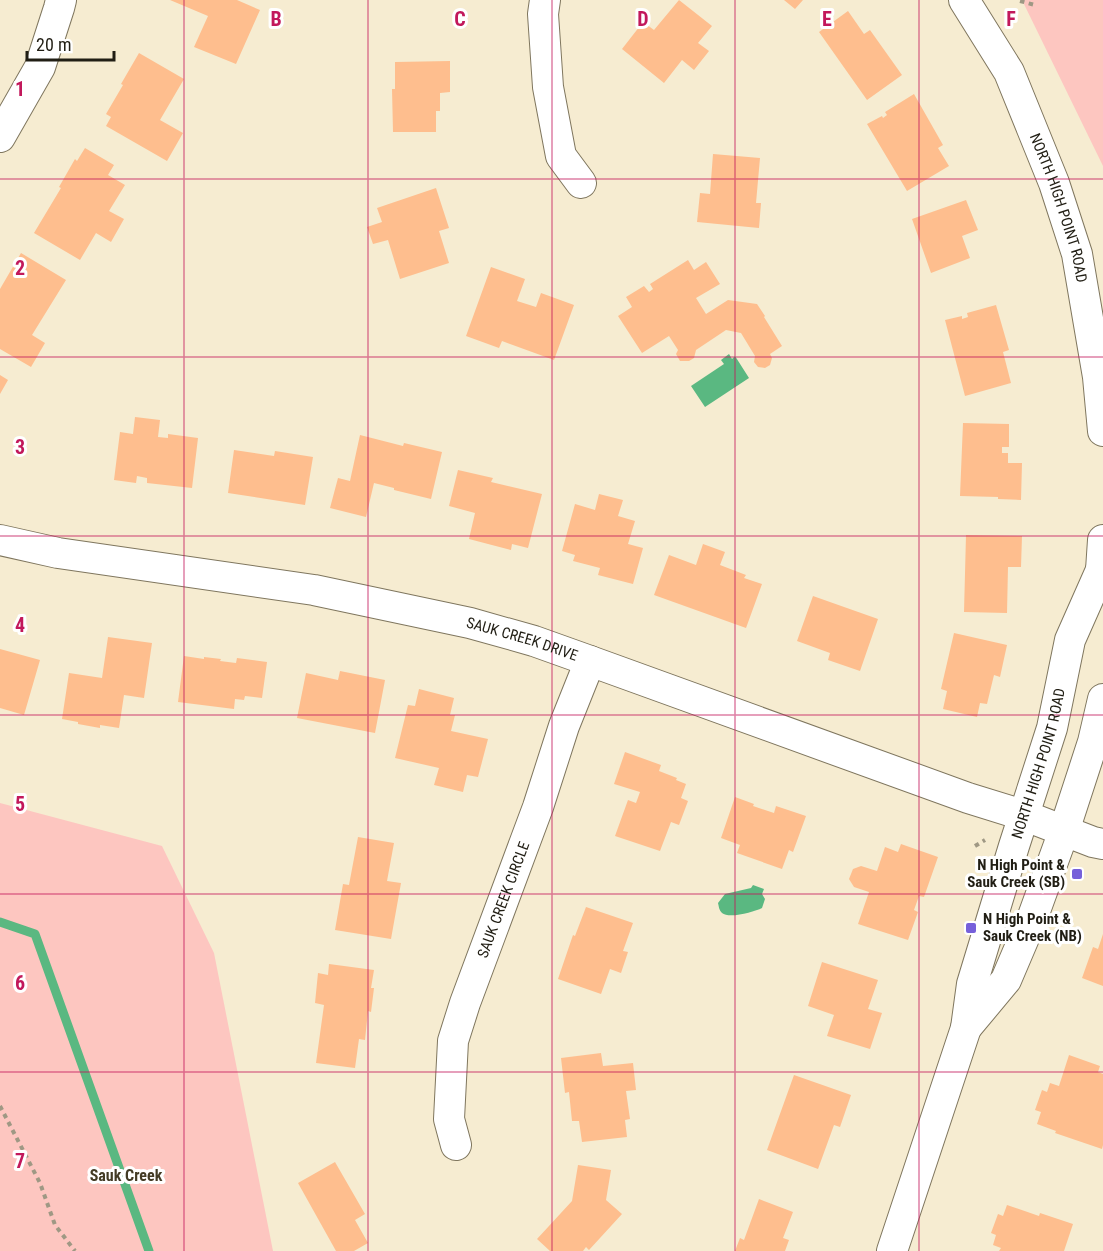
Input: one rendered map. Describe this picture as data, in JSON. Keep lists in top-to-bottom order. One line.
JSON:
{"streets":{"street":["NORTH HIGH POINT ROAD","SAUK CREEK DRIVE","SAUK CREEK CIRCLE"]},"crossings":[["NORTH HIGH POINT ROAD","SAUK CREEK DRIVE"],["SAUK CREEK DRIVE","SAUK CREEK CIRCLE"]],"districts":["Sauk Creek"],"places":{"transit":["N High Point & Sauk Creek (SB)","N High Point & Sauk Creek (NB)"]},"scale_bar":"20 m","grid":{"columns":["B","C","D","E","F"],"rows":["1","2","3","4","5","6","7"]}}
